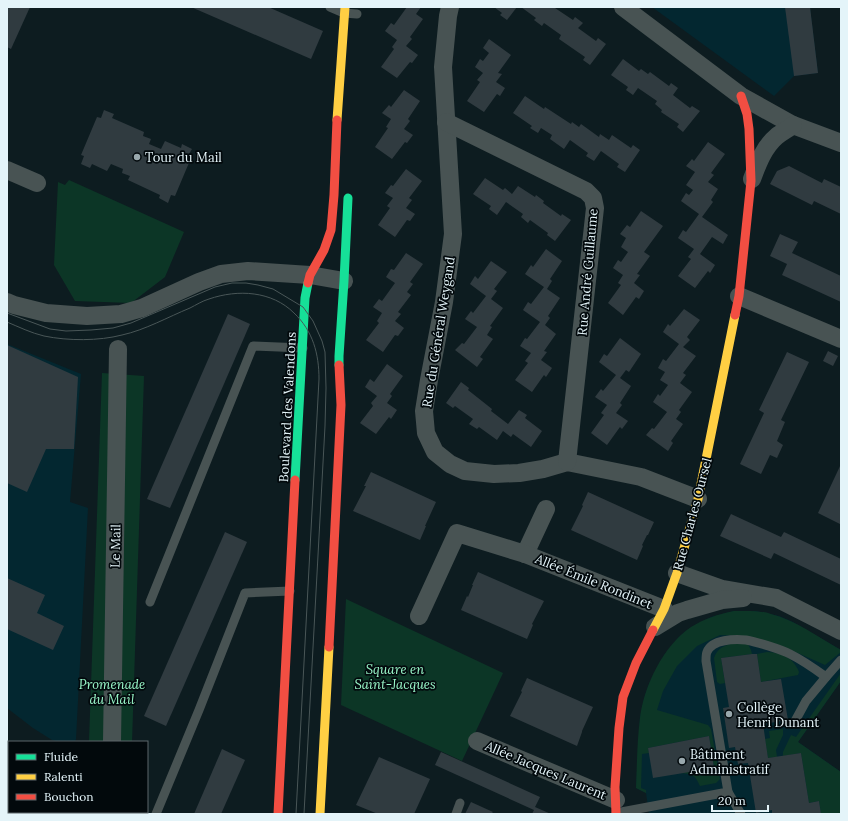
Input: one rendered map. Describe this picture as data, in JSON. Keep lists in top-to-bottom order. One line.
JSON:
{"streets":{"street":["Rue André Guillaume","Rue du Général Weygand","Boulevard des Valendons","Rue Charles Oursel","Le Mail","Allée Émile Rondinet","Allée Jacques Laurent"]},"crossings":[["Rue André Guillaume","Rue du Général Weygand"],["Rue du Général Weygand","Rue Charles Oursel"],["Rue Charles Oursel","Allée Émile Rondinet"],["Rue Charles Oursel","Allée Jacques Laurent"]],"parks":["Square en Saint-Jacques","Promenade du Mail"],"places":["Tour du Mail","Collège Henri Dunant","Bâtiment Administratif"],"legend":["Fluide","Ralenti","Bouchon"],"scale_bar":"20 m"}
